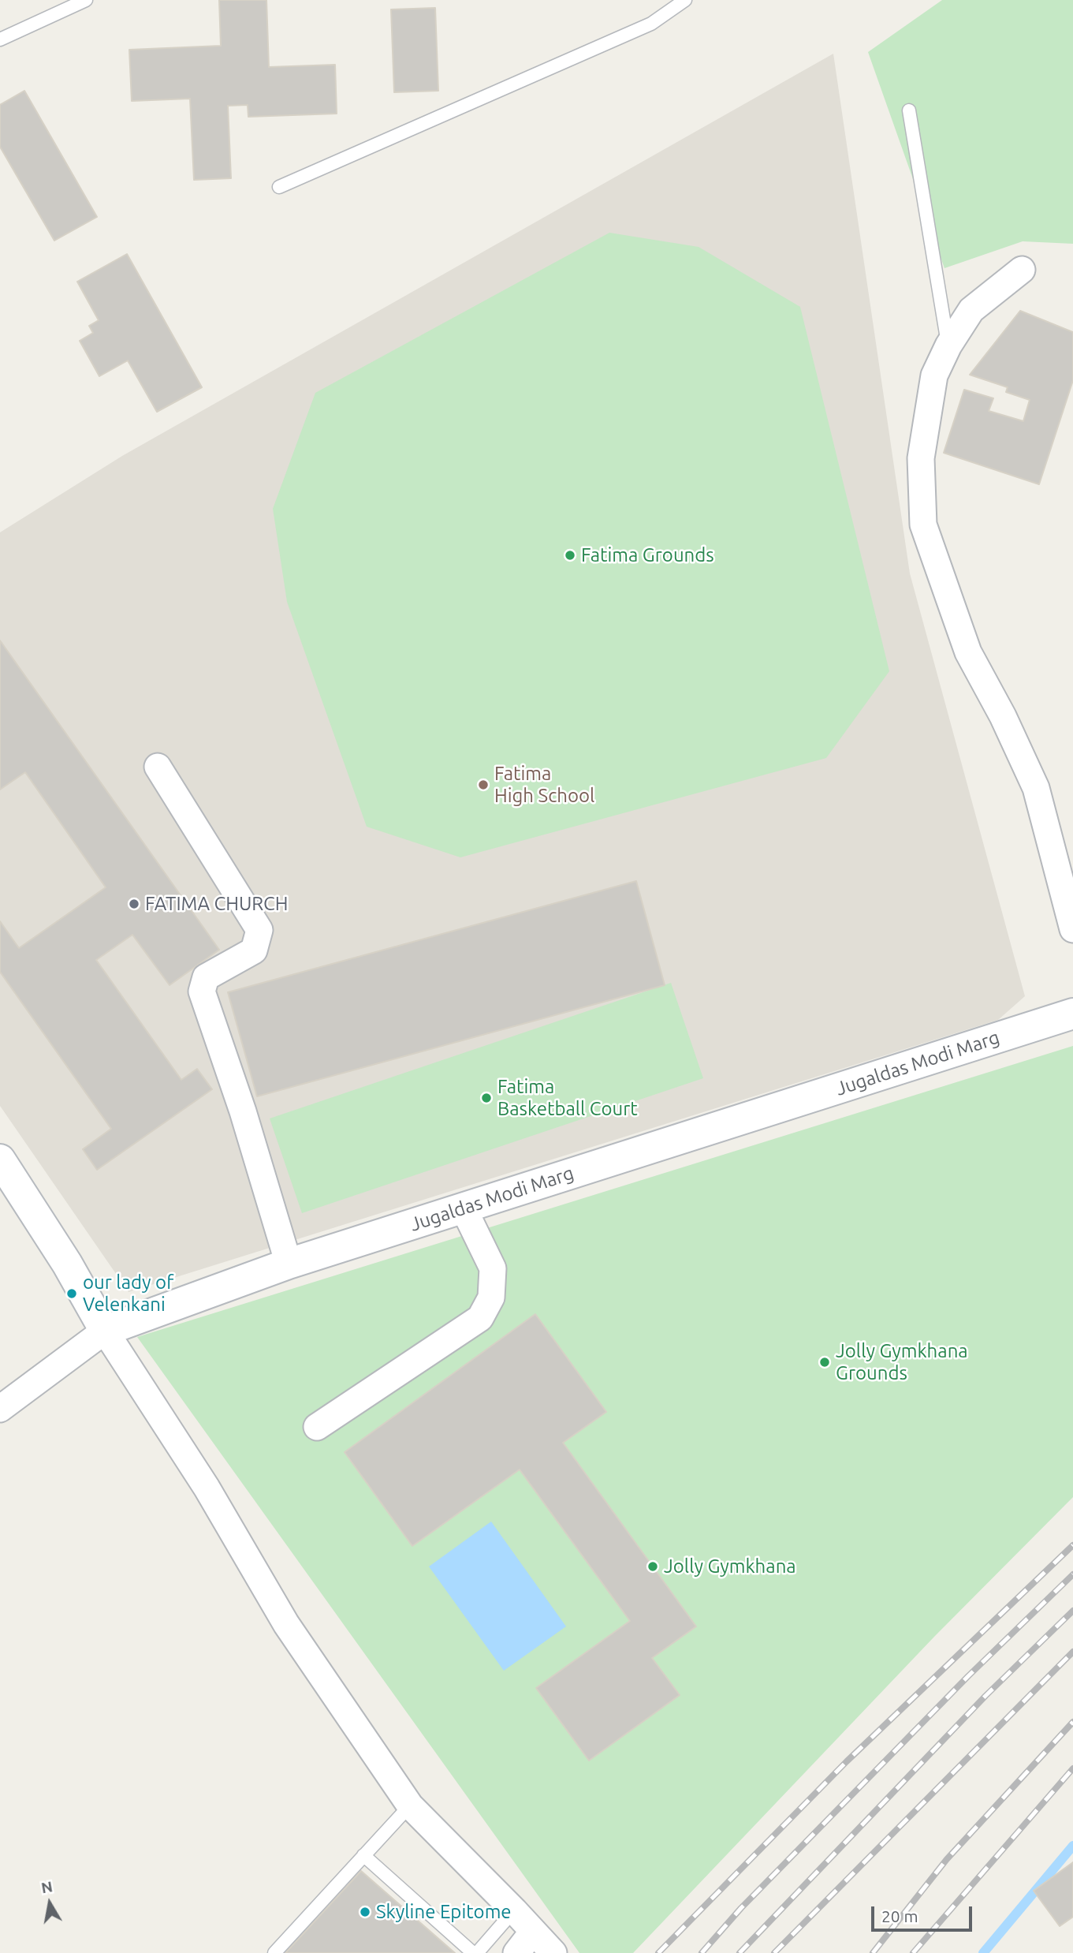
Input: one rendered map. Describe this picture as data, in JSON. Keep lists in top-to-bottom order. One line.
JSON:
{"streets":{"street":["Jugaldas Modi Marg"]},"places":["Fatima Grounds","Fatima High School","FATIMA CHURCH","Fatima Basketball Court","our lady of Velenkani","Jolly Gymkhana Grounds","Jolly Gymkhana","Skyline Epitome"],"scale_bar":"20 m","north":"top"}
